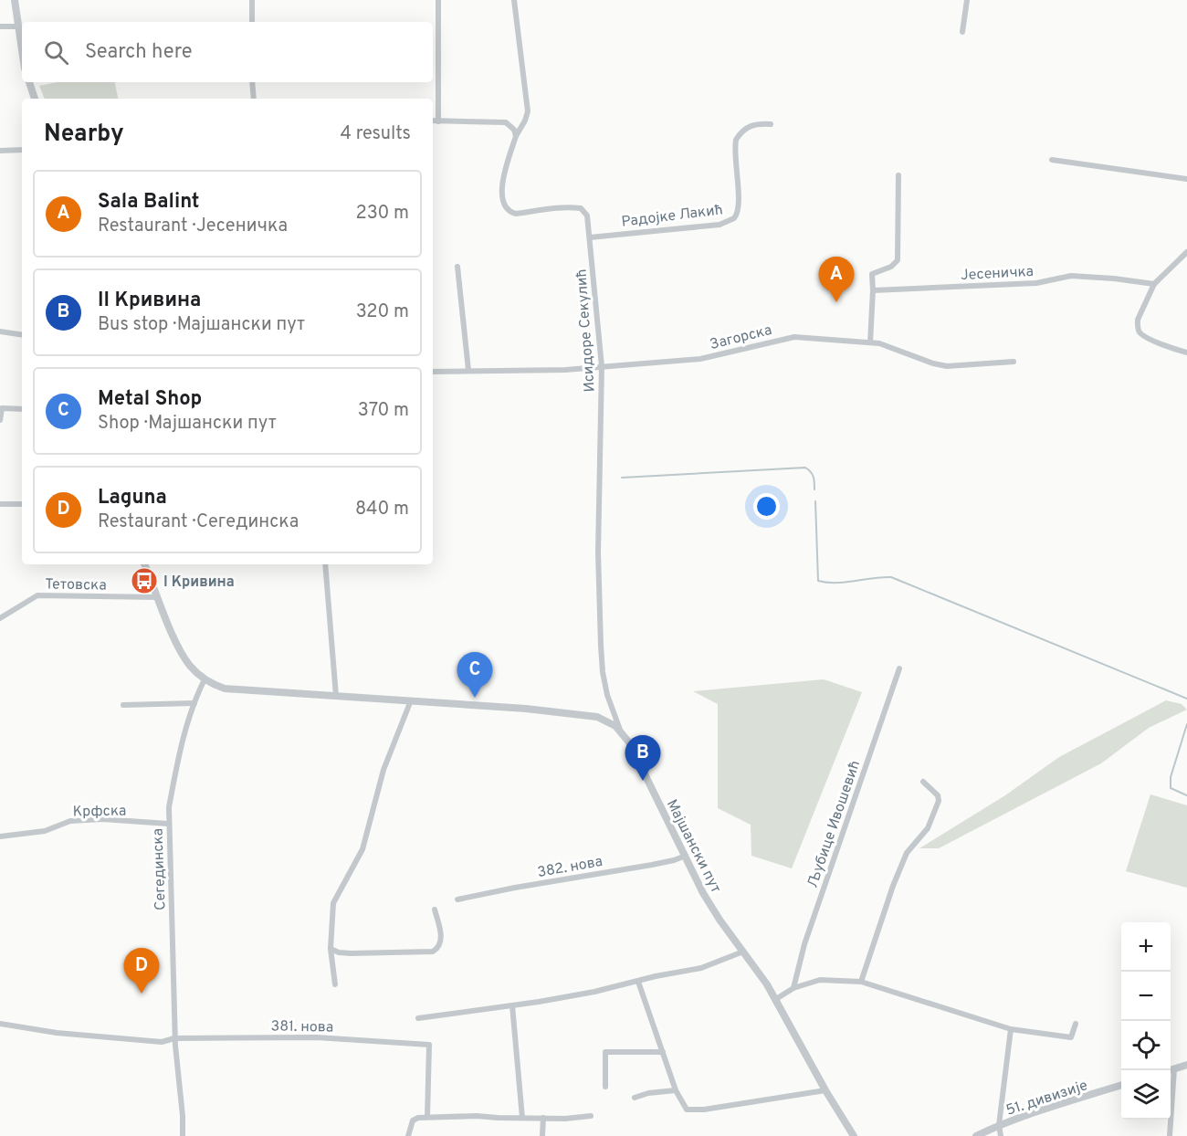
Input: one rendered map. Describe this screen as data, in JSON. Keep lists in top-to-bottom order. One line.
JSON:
{"streets":{"street":["Радојке Лакић","Јесеничка","Исидоре Секулић","Загорска","Тетовска","Крфска","Љубице Ивошевић","Мајшански пут","382. нова","Сегединска","381. нова","51. дивизије"]},"crossings":[["Радојке Лакић","Исидоре Секулић"],["Исидоре Секулић","Загорска"],["Исидоре Секулић","Мајшански пут"],["Тетовска","Мајшански пут"],["Крфска","Сегединска"],["Мајшански пут","382. нова"],["Мајшански пут","Сегединска"],["Сегединска","381. нова"]],"places":{"bus stop":["I Кривина"]},"page":{"search":"Search here","heading":["Nearby","4 results"],"list":[{"mark":"A","name":"Sala Balint","note":"Restaurant · Јесеничка","value":"230 m"},{"mark":"B","name":"II Кривина","note":"Bus stop · Мајшански пут","value":"320 m"},{"mark":"C","name":"Metal Shop","note":"Shop · Мајшански пут","value":"370 m"},{"mark":"D","name":"Laguna","note":"Restaurant · Сегединска","value":"840 m"}],"pins":["A","C","B","D"],"map_buttons":["+","−"]}}
